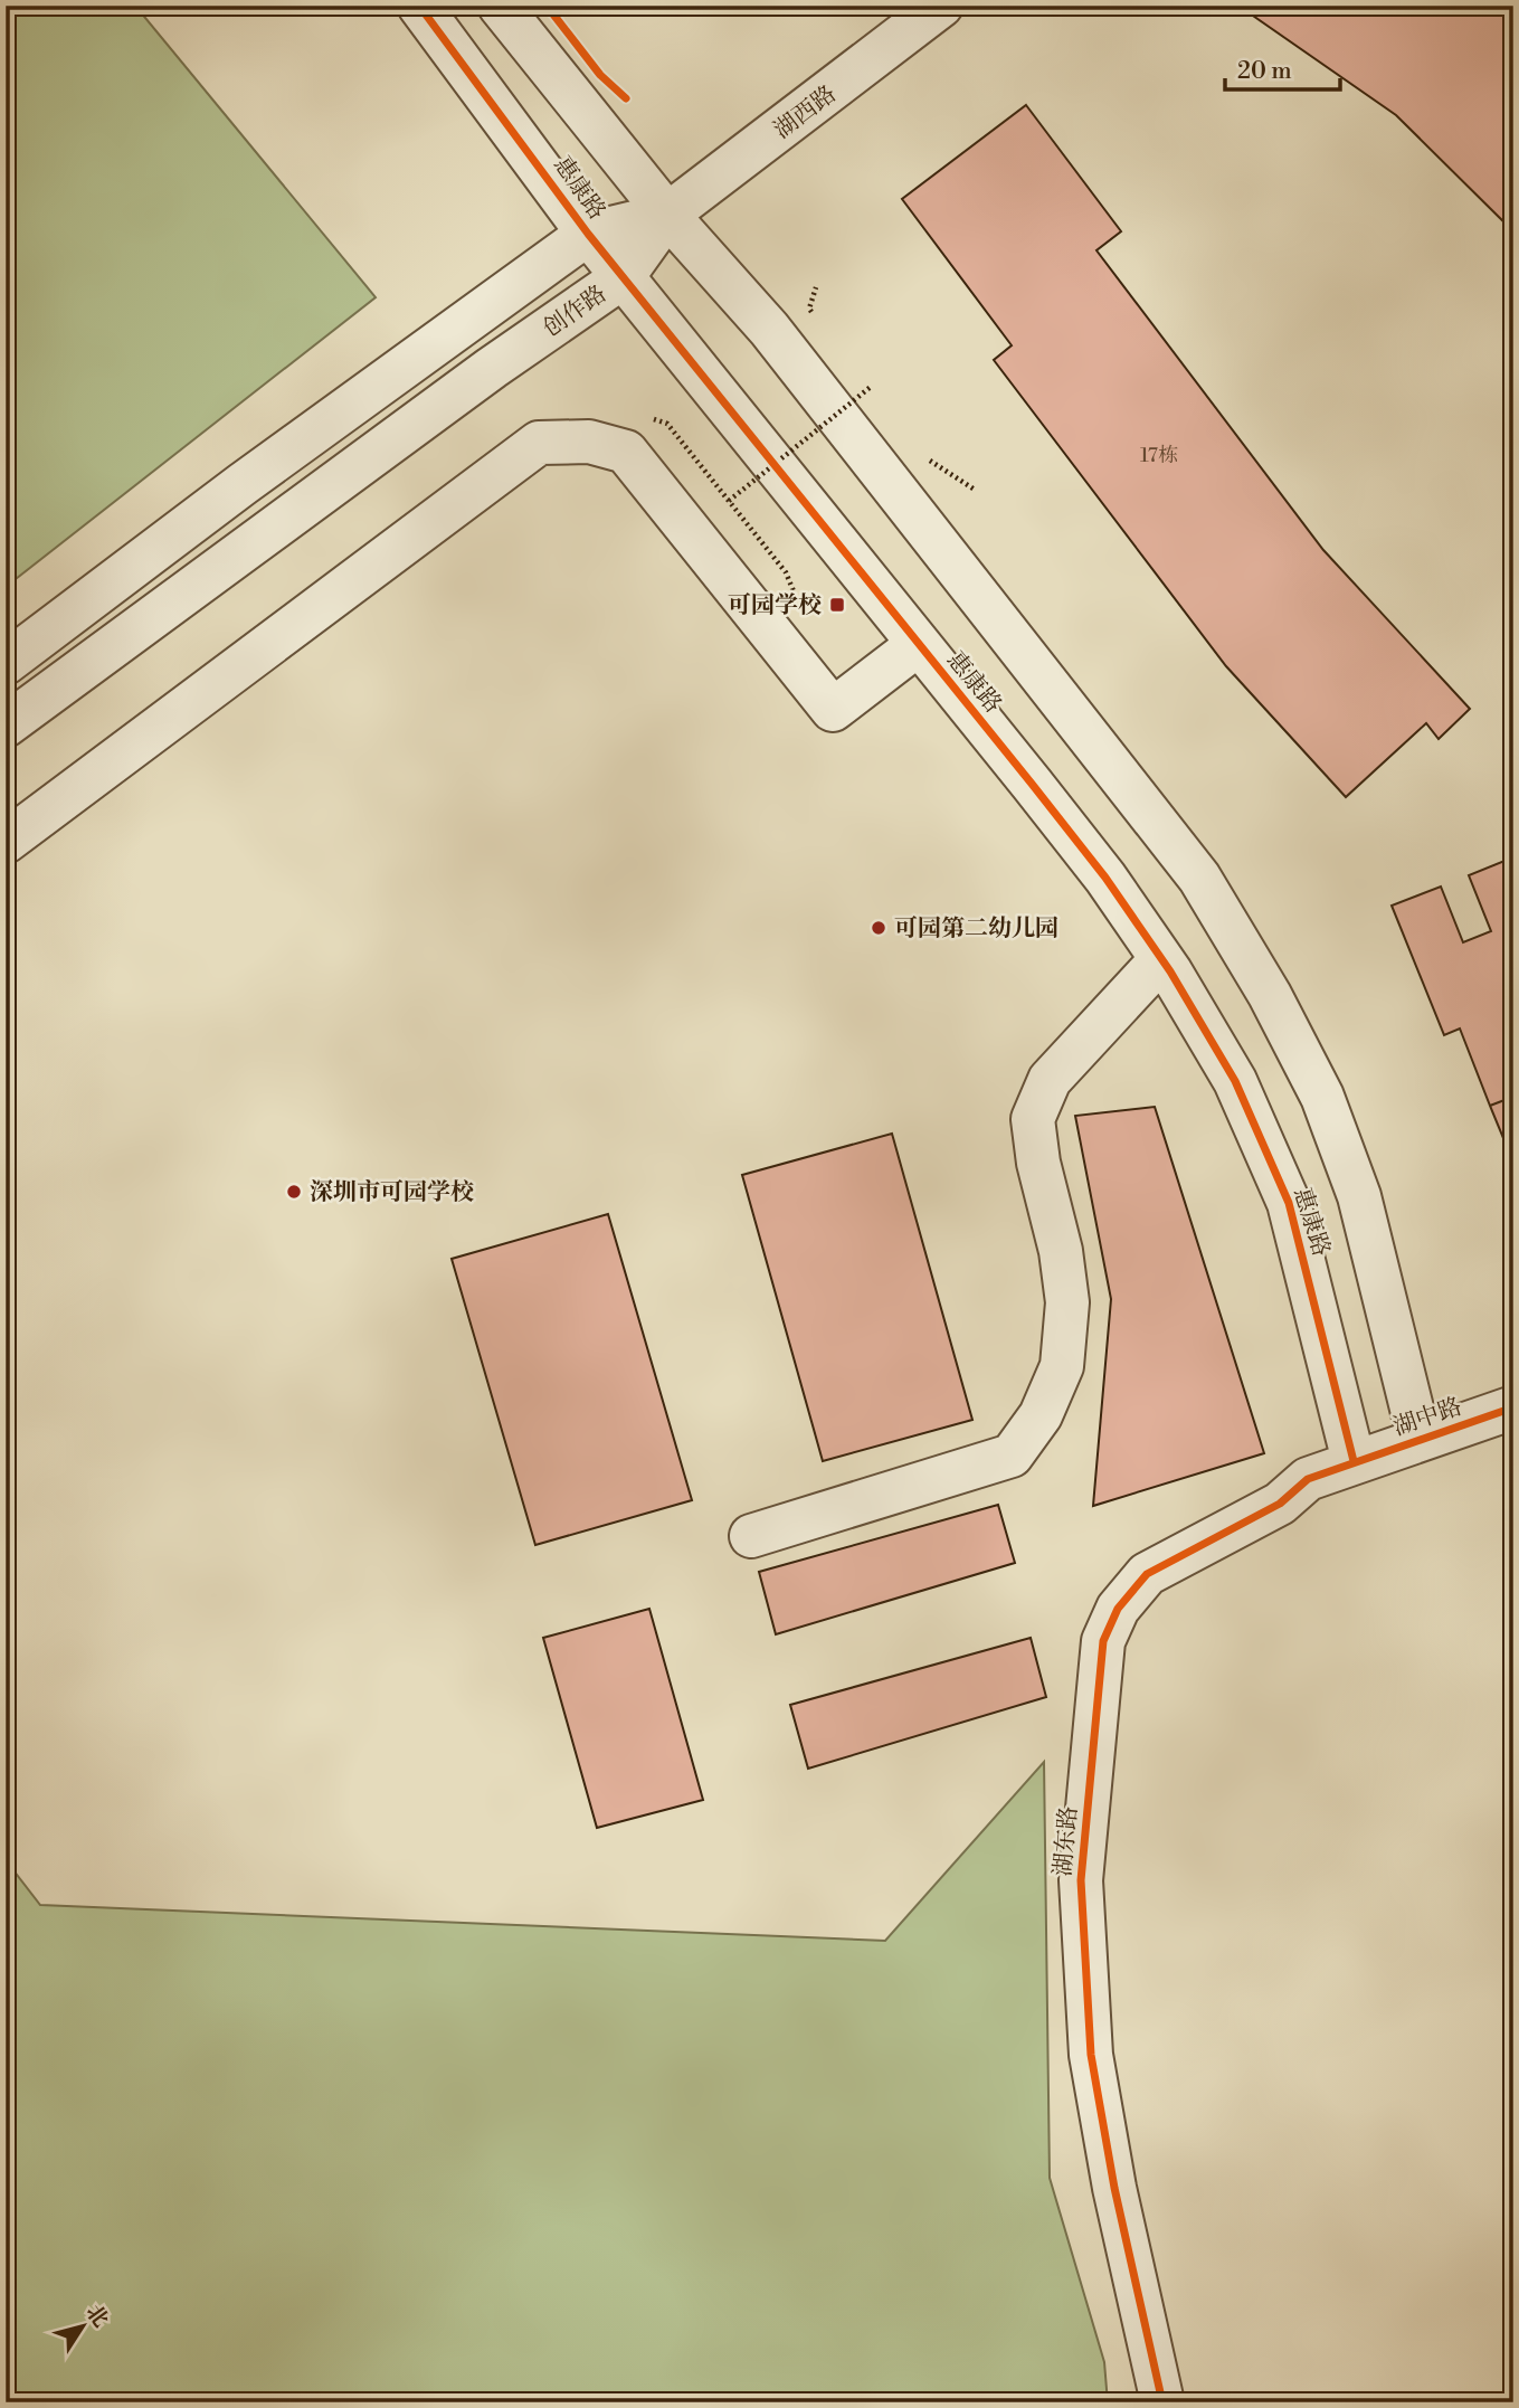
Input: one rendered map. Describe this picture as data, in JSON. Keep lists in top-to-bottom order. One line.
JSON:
{"streets":{"street":["湖西路","惠康路","创作路","湖中路","湖东路"]},"crossings":[["湖西路","惠康路"],["湖西路","创作路"],["惠康路","创作路"],["惠康路","湖中路"],["惠康路","湖东路"],["湖中路","湖东路"]],"places":{"transit":["可园学校"],"other":["可园第二幼儿园","深圳市可园学校"]},"house_numbers":["17栋"],"scale_bar":"20 m","north":"top right"}
